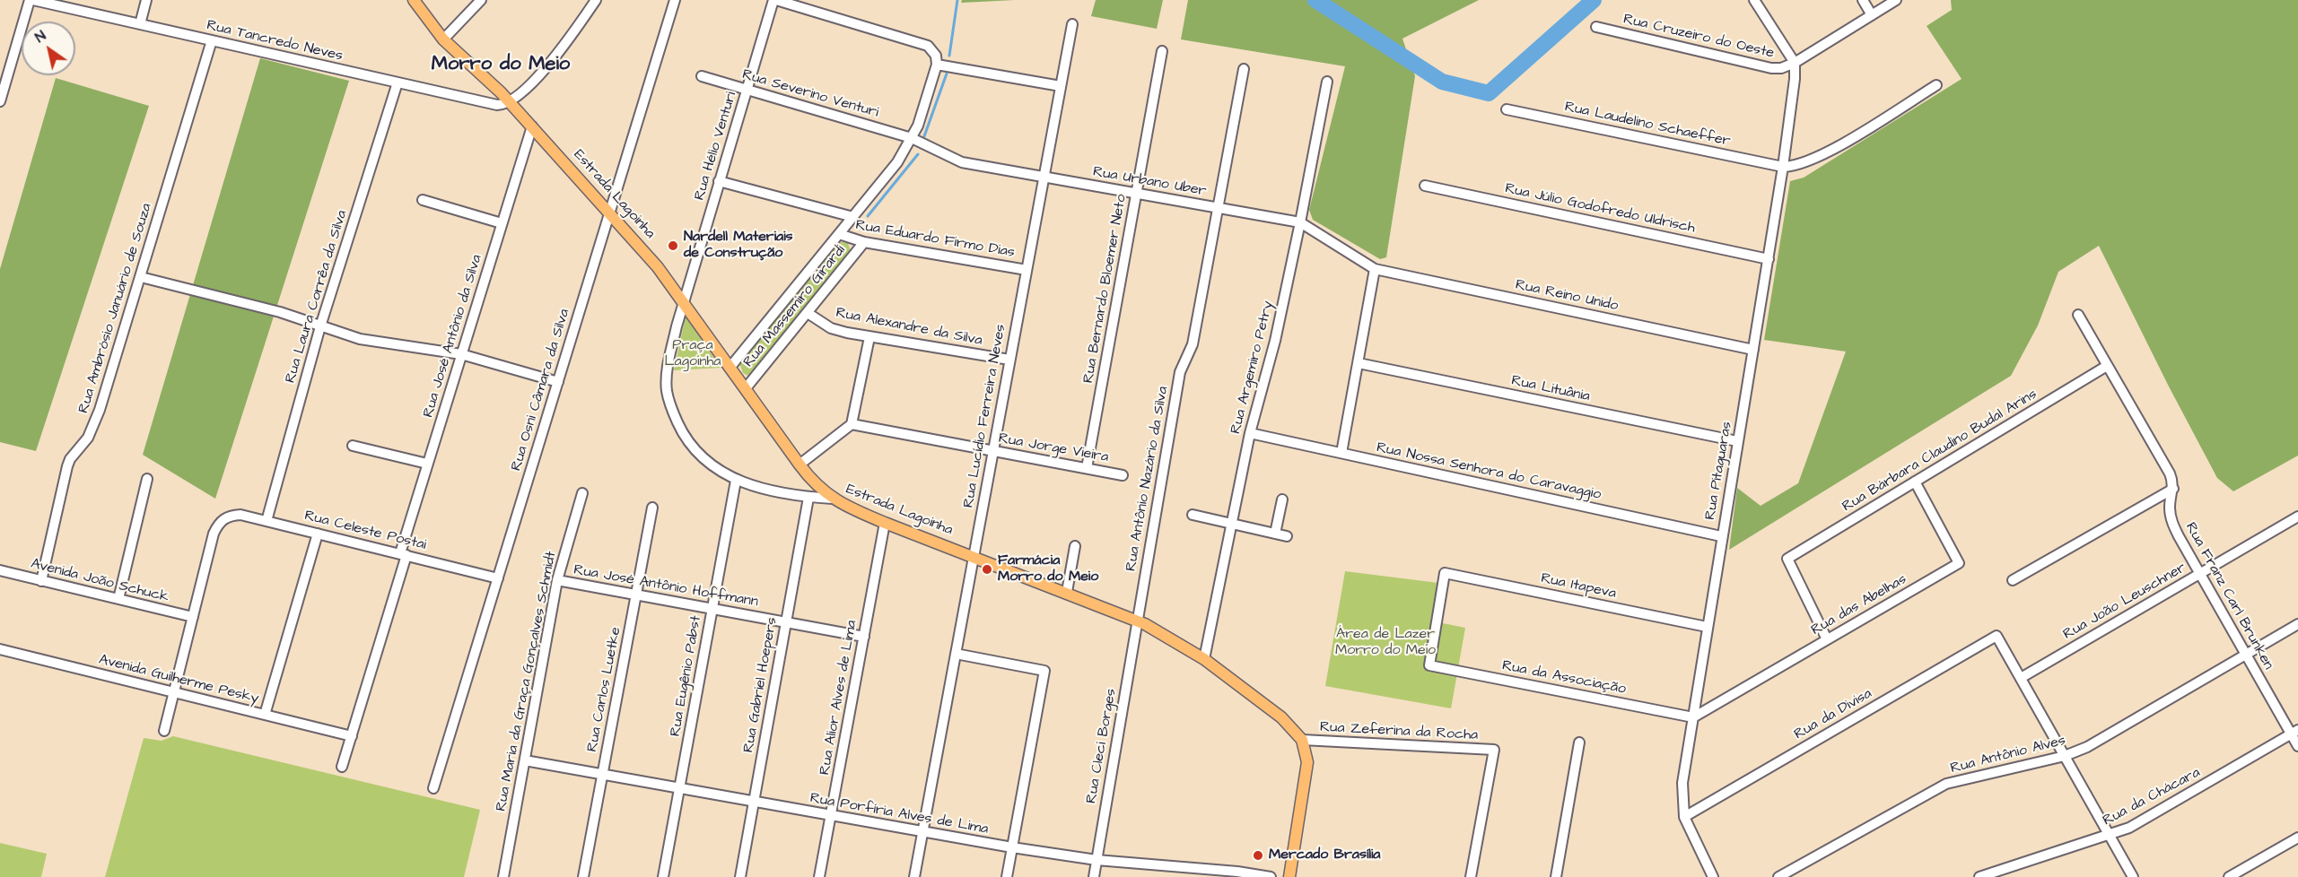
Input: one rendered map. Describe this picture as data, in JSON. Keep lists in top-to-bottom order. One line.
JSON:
{"streets":{"main road":["Estrada Lagoinha"],"street":["Rua Cruzeiro do Oeste","Rua Tancredo Neves","Rua Severino Venturi","Rua Laudelino Schaeffer","Rua Hélio Venturi","Rua Urbano Uber","Rua Júlio Godofredo Uldrisch","Rua Eduardo Firmo Dias","Rua Bernardo Bloemer Neto","Rua Reino Unido","Rua Laura Corrêa da Silva","Rua Massemiro Girardi","Rua Ambrósio Januário de Souza","Rua Alexandre da Silva","Rua José Antônio da Silva","Rua Argemiro Petry","Rua Lituânia","Rua Osni Câmara da Silva","Rua Lucídio Ferreira Neves","Rua Jorge Vieira","Rua Bárbara Claudino Budal Arins","Rua Pitaguaras","Rua Nossa Senhora do Caravaggio","Rua Antônio Nazário da Silva","Rua Celeste Postai","Avenida João Schuck","Rua José Antônio Hoffmann","Rua Itapeva","Rua Franz Carl Brunken","Rua João Leuschner","Rua das Abelhas","Rua Eugênio Pabst","Rua da Associação","Avenida Guilherme Pesky","Rua Maria da Graça Gonçalves Schmidt","Rua Gabriel Hoepers","Rua Carlos Luetke","Rua Alior Alves de Lima","Rua da Divisa","Rua Zeferina da Rocha","Rua Cleci Borges","Rua Antônio Alves","Rua da Chácara","Rua Porfíria Alves de Lima"]},"crossings":[["Rua Cruzeiro do Oeste","Rua Pitaguaras"],["Rua Tancredo Neves","Estrada Lagoinha"],["Rua Tancredo Neves","Rua Laura Corrêa da Silva"],["Rua Tancredo Neves","Rua Ambrósio Januário de Souza"],["Rua Severino Venturi","Rua Hélio Venturi"],["Rua Severino Venturi","Rua Urbano Uber"],["Rua Laudelino Schaeffer","Rua Pitaguaras"],["Rua Hélio Venturi","Estrada Lagoinha"],["Rua Urbano Uber","Rua Bernardo Bloemer Neto"],["Rua Urbano Uber","Rua Reino Unido"],["Rua Urbano Uber","Rua Argemiro Petry"],["Rua Urbano Uber","Rua Lucídio Ferreira Neves"],["Rua Urbano Uber","Rua Antônio Nazário da Silva"],["Estrada Lagoinha","Rua José Antônio da Silva"],["Estrada Lagoinha","Rua Argemiro Petry"],["Estrada Lagoinha","Rua Osni Câmara da Silva"],["Estrada Lagoinha","Rua Lucídio Ferreira Neves"],["Estrada Lagoinha","Rua Antônio Nazário da Silva"],["Estrada Lagoinha","Rua Eugênio Pabst"],["Estrada Lagoinha","Rua Gabriel Hoepers"],["Estrada Lagoinha","Rua Alior Alves de Lima"],["Estrada Lagoinha","Rua Zeferina da Rocha"],["Estrada Lagoinha","Rua Cleci Borges"],["Rua Júlio Godofredo Uldrisch","Rua Pitaguaras"],["Rua Eduardo Firmo Dias","Rua Massemiro Girardi"],["Rua Eduardo Firmo Dias","Rua Lucídio Ferreira Neves"],["Rua Bernardo Bloemer Neto","Rua Jorge Vieira"],["Rua Reino Unido","Rua Pitaguaras"],["Rua Laura Corrêa da Silva","Rua Celeste Postai"],["Rua Massemiro Girardi","Rua Alexandre da Silva"],["Rua Ambrósio Januário de Souza","Avenida João Schuck"],["Rua Alexandre da Silva","Rua Lucídio Ferreira Neves"],["Rua José Antônio da Silva","Rua Celeste Postai"],["Rua José Antônio da Silva","Avenida Guilherme Pesky"],["Rua Argemiro Petry","Rua Nossa Senhora do Caravaggio"],["Rua Lituânia","Rua Pitaguaras"],["Rua Osni Câmara da Silva","Rua Celeste Postai"],["Rua Lucídio Ferreira Neves","Rua Jorge Vieira"],["Rua Lucídio Ferreira Neves","Rua Porfíria Alves de Lima"],["Rua Bárbara Claudino Budal Arins","Rua Franz Carl Brunken"],["Rua Bárbara Claudino Budal Arins","Rua das Abelhas"],["Rua Pitaguaras","Rua Nossa Senhora do Caravaggio"],["Rua Pitaguaras","Rua Itapeva"],["Rua Pitaguaras","Rua das Abelhas"],["Rua Pitaguaras","Rua da Associação"],["Rua Pitaguaras","Rua da Divisa"],["Rua Antônio Nazário da Silva","Rua Cleci Borges"],["Rua Celeste Postai","Avenida João Schuck"],["Rua José Antônio Hoffmann","Rua Eugênio Pabst"],["Rua José Antônio Hoffmann","Rua Maria da Graça Gonçalves Schmidt"],["Rua José Antônio Hoffmann","Rua Gabriel Hoepers"],["Rua José Antônio Hoffmann","Rua Carlos Luetke"],["Rua José Antônio Hoffmann","Rua Alior Alves de Lima"],["Rua Itapeva","Rua da Associação"],["Rua Franz Carl Brunken","Rua João Leuschner"],["Rua Franz Carl Brunken","Rua Antônio Alves"],["Rua Franz Carl Brunken","Rua da Chácara"],["Rua João Leuschner","Rua da Divisa"],["Rua das Abelhas","Rua da Associação"],["Rua Eugênio Pabst","Rua Porfíria Alves de Lima"],["Rua Maria da Graça Gonçalves Schmidt","Rua Porfíria Alves de Lima"],["Rua Gabriel Hoepers","Rua Porfíria Alves de Lima"],["Rua Carlos Luetke","Rua Porfíria Alves de Lima"],["Rua Alior Alves de Lima","Rua Porfíria Alves de Lima"],["Rua Cleci Borges","Rua Porfíria Alves de Lima"]],"districts":["Morro do Meio"],"parks":["Praça Lagoinha","Área de Lazer Morro do Meio"],"places":["Nardell Materiais de Construção","Farmácia Morro do Meio","Mercado Brasília"],"north":"top left"}
